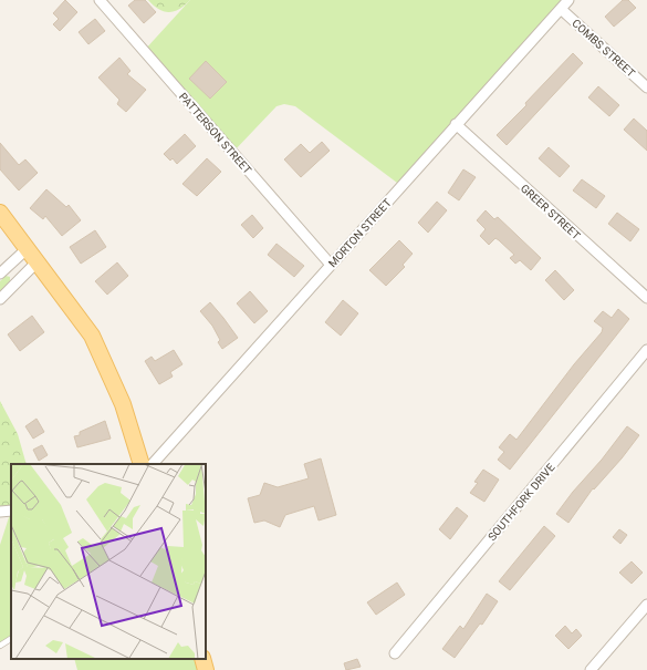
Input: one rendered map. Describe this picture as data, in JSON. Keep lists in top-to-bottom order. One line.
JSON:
{"streets":{"street":["COMBS STREET","PATTERSON STREET","GREER STREET","MORTON STREET","SOUTHFORK DRIVE"]},"crossings":[["COMBS STREET","MORTON STREET"],["PATTERSON STREET","MORTON STREET"],["GREER STREET","MORTON STREET"]]}
